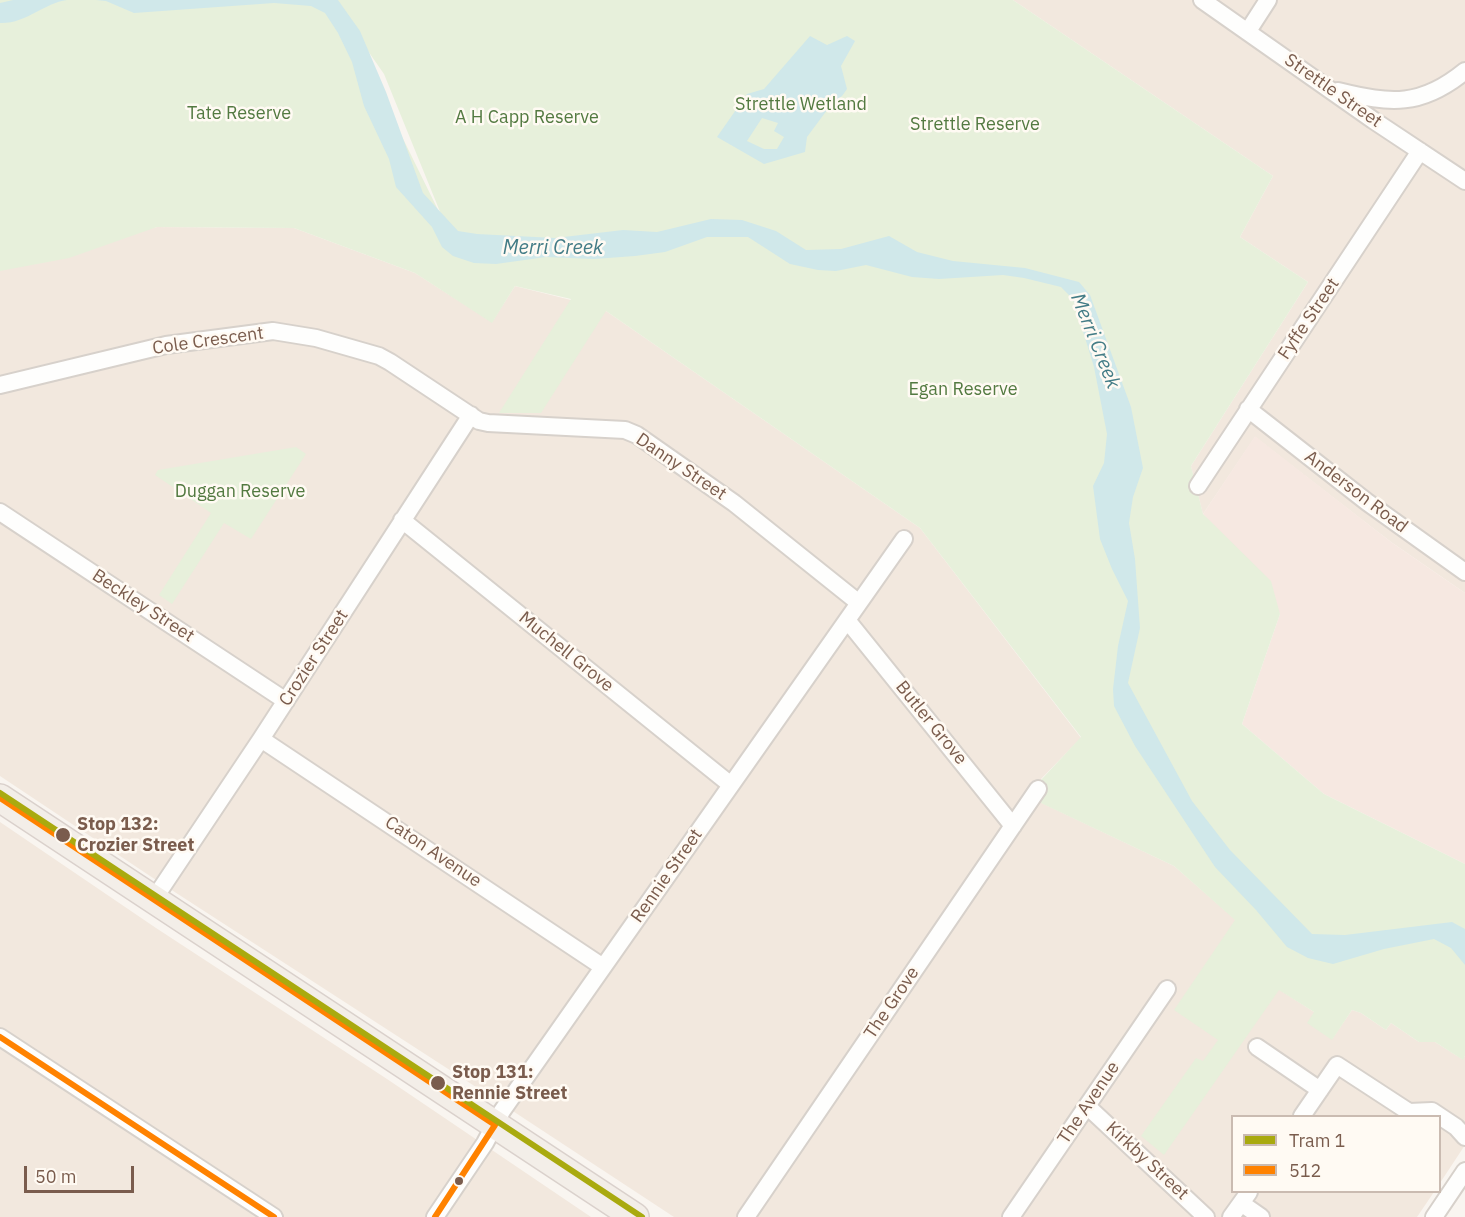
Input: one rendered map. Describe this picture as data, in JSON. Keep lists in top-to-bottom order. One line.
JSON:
{"streets":{"street":["Strettle Street","Fyffe Street","Cole Crescent","Danny Street","Anderson Road","Beckley Street","Muchell Grove","Crozier Street","Butler Grove","Caton Avenue","Rennie Street","The Grove","The Avenue","Kirkby Street"]},"crossings":[["Strettle Street","Fyffe Street"],["Fyffe Street","Anderson Road"],["Cole Crescent","Danny Street"],["Cole Crescent","Crozier Street"],["Danny Street","Crozier Street"],["Danny Street","Rennie Street"],["Beckley Street","Crozier Street"],["Muchell Grove","Crozier Street"],["Muchell Grove","Rennie Street"],["Crozier Street","Caton Avenue"],["Butler Grove","Rennie Street"],["Butler Grove","The Grove"],["Caton Avenue","Rennie Street"],["The Avenue","Kirkby Street"]],"water":["Merri Creek"],"parks":["Strettle Wetland","Tate Reserve","A H Capp Reserve","Strettle Reserve","Egan Reserve","Duggan Reserve"],"places":["Stop 132: Crozier Street","Stop 131: Rennie Street"],"lines":["tram line 1","transit line 512"],"legend":["Tram 1","512"],"scale_bar":"50 m"}
